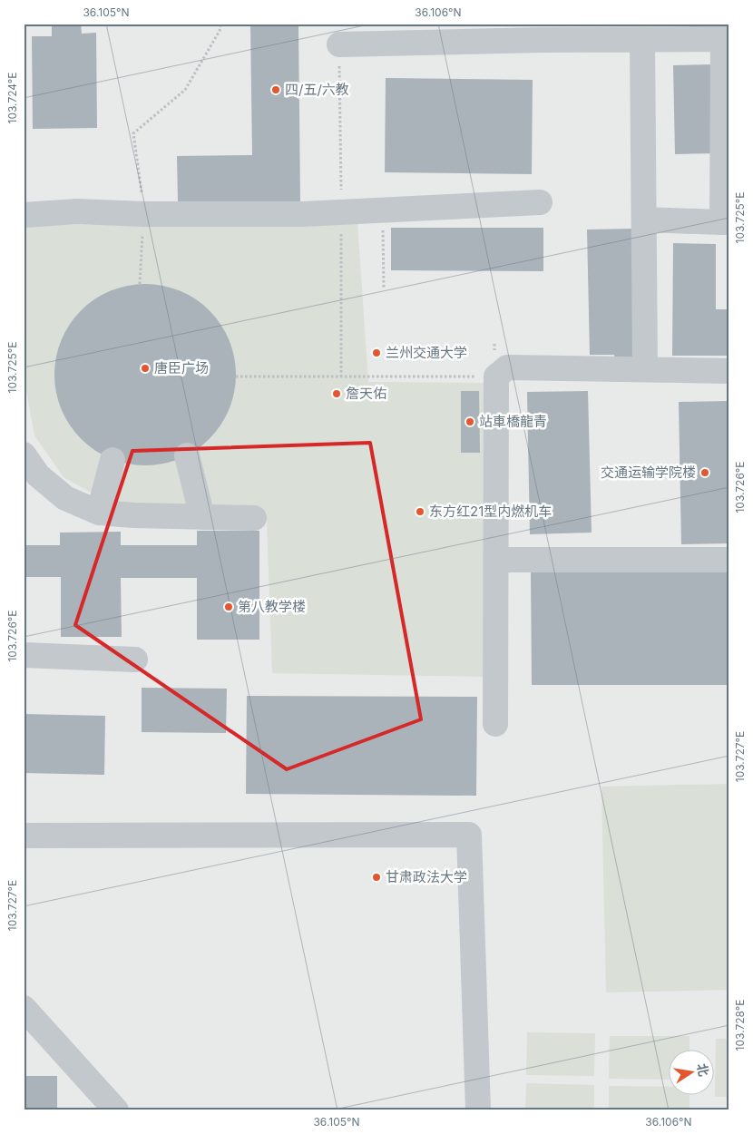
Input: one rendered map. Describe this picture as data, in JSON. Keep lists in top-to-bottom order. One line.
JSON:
{"places":["四/五/六教","兰州交通大学","唐臣广场","詹天佑","站車橋龍青","交通运输学院楼","东方红21型内燃机车","第八教学楼","甘肃政法大学"],"north":"right","coordinates":["36.105°N","36.106°N","103.724°E","103.725°E","103.726°E","103.727°E","103.728°E"]}
